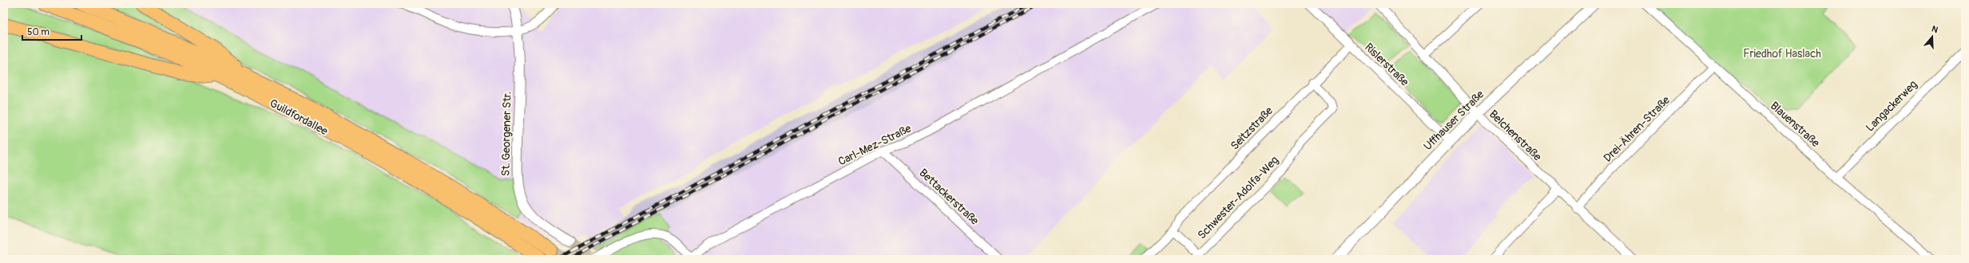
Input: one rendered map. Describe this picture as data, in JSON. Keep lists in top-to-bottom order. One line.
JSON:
{"streets":{"highway":["Guildfordallee"],"street":["Rislerstraße","Langackerweg","Uffhauser Straße","Blauenstraße","Seitzstraße","Drei-Ähren-Straße","St. Georgener Str.","Belchenstraße","Carl-Mez-Straße","Bettackerstraße","Schwester-Adolfa-Weg"]},"crossings":[["Rislerstraße","Uffhauser Straße"],["Rislerstraße","Seitzstraße"],["Langackerweg","Blauenstraße"],["Uffhauser Straße","Belchenstraße"],["Blauenstraße","Drei-Ähren-Straße"],["Seitzstraße","Schwester-Adolfa-Weg"],["Drei-Ähren-Straße","Belchenstraße"],["Carl-Mez-Straße","Bettackerstraße"]],"parks":["Friedhof Haslach"],"scale_bar":"50 m","north":"top"}
